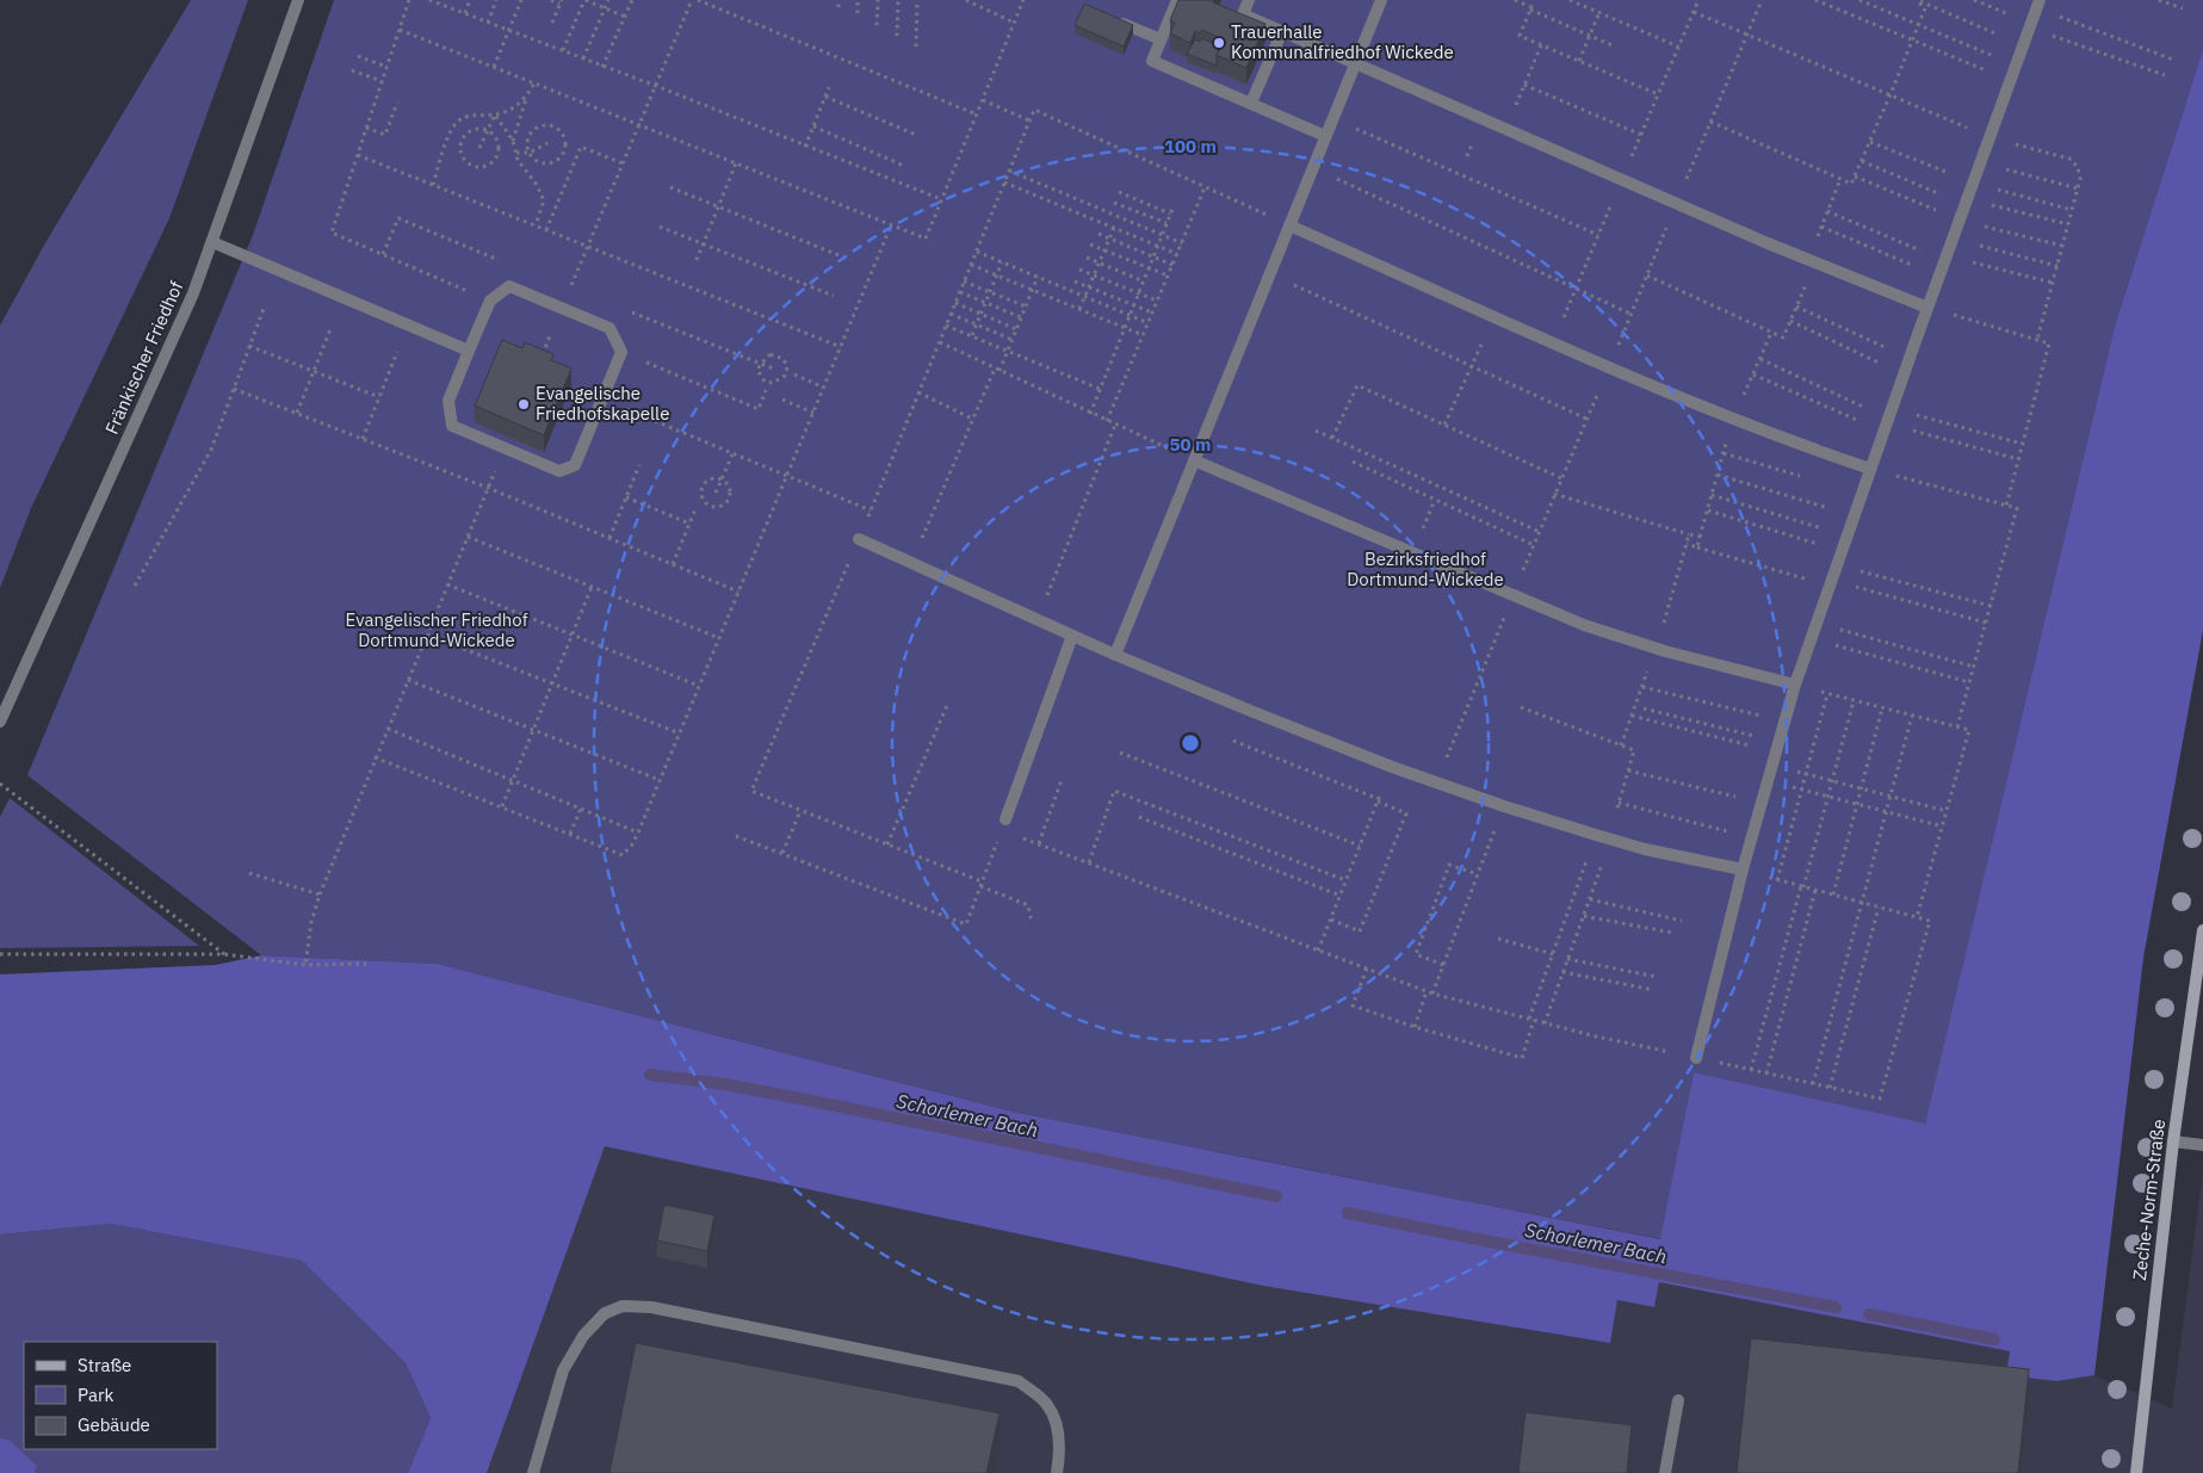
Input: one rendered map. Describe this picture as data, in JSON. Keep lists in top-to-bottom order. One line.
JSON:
{"streets":{"main road":["Zeche-Norm-Straße"],"street":["Fränkischer Friedhof"]},"water":["Schorlemer Bach"],"parks":["Bezirksfriedhof Dortmund-Wickede","Evangelischer Friedhof Dortmund-Wickede"],"places":["Trauerhalle Kommunalfriedhof Wickede","Evangelische Friedhofskapelle"],"legend":["Straße","Park","Gebäude"],"rings":["100 m","50 m"]}
